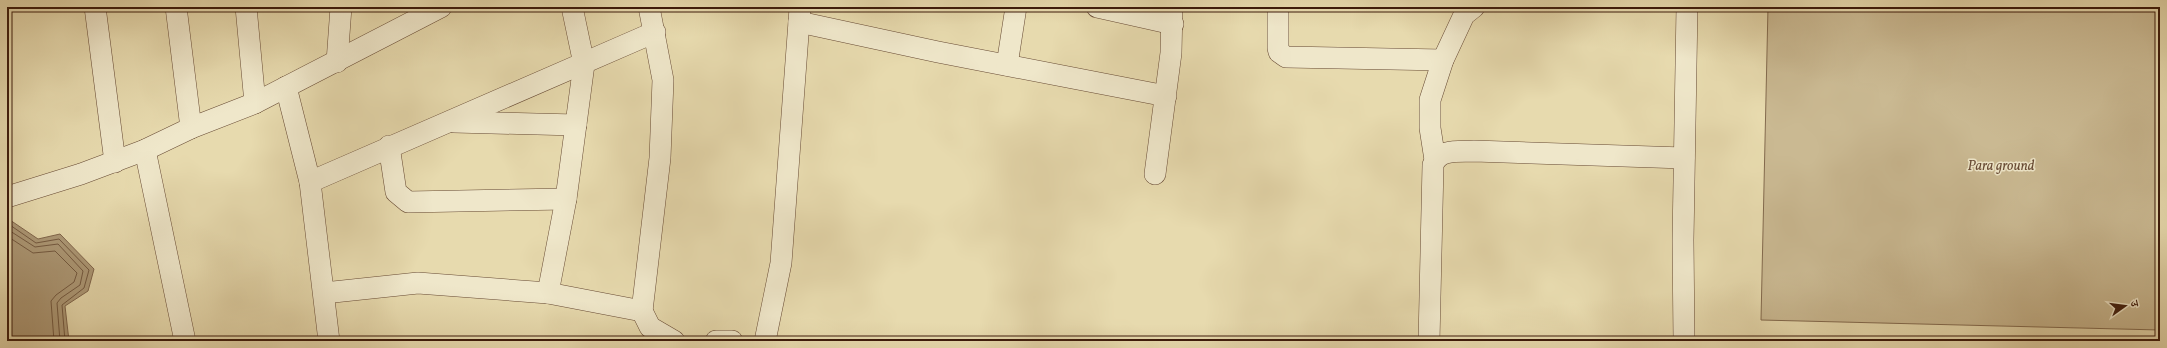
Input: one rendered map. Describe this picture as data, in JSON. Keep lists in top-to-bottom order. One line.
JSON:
{"parks":["Para ground"],"north":"right"}
